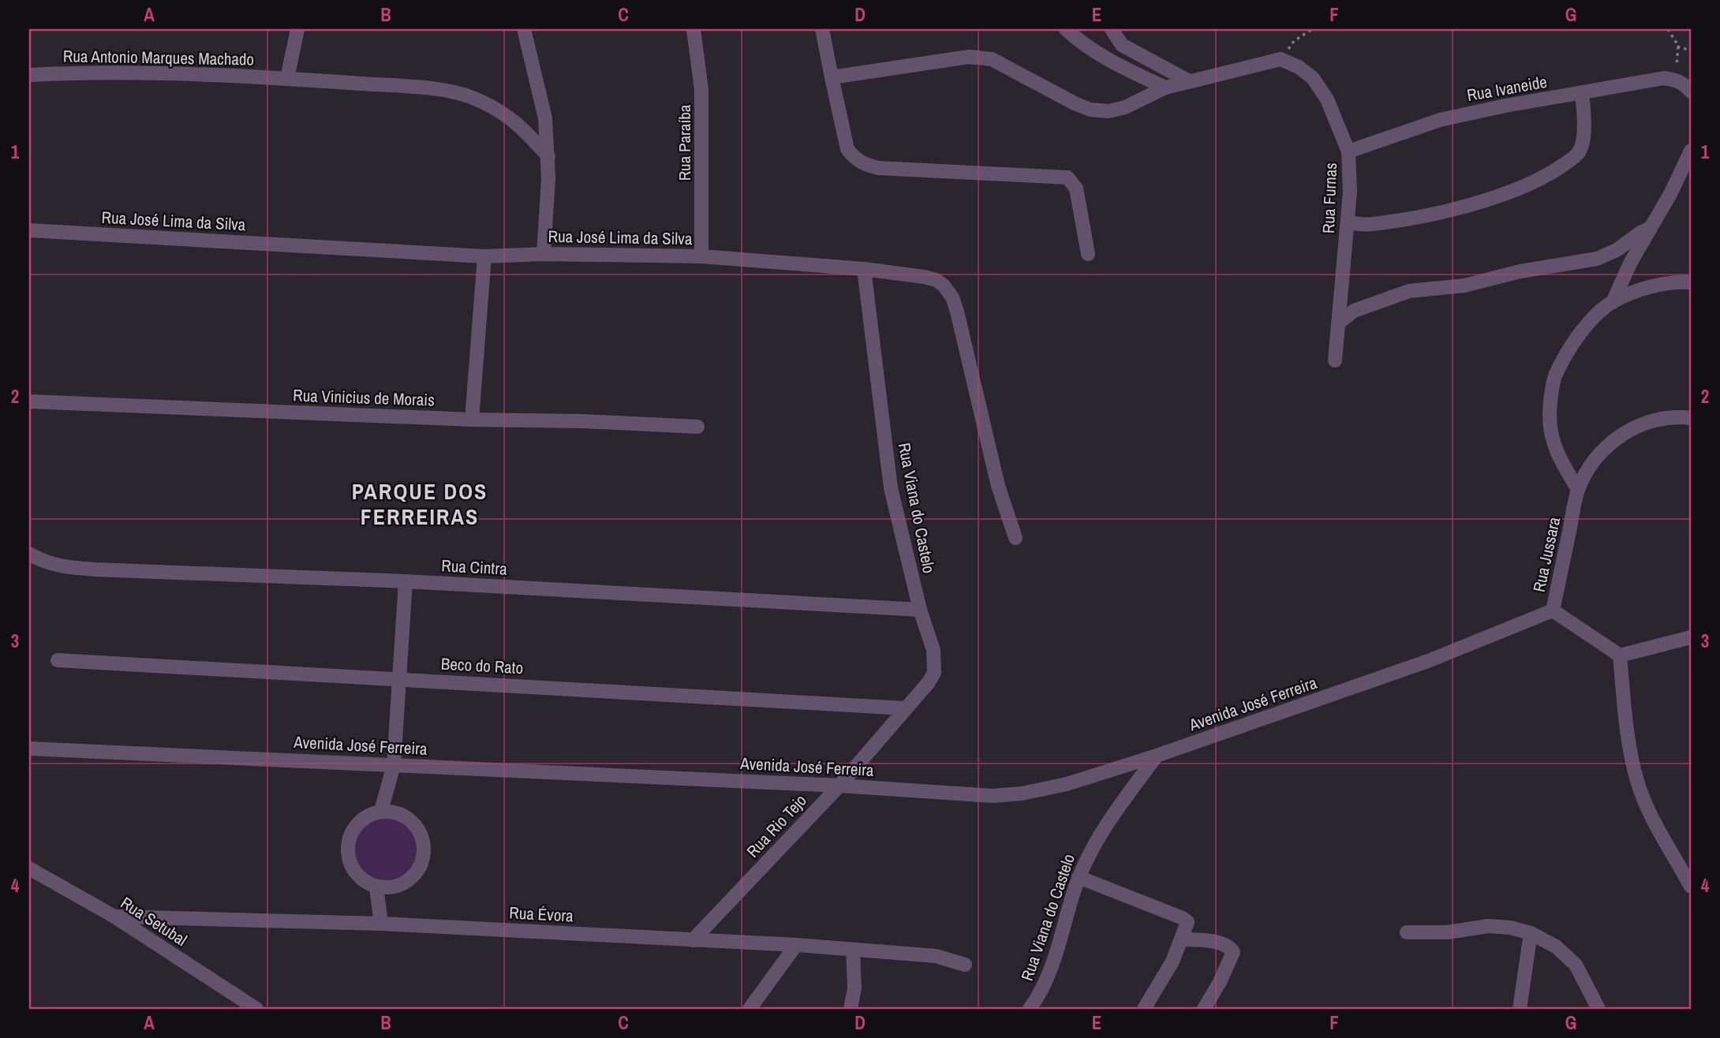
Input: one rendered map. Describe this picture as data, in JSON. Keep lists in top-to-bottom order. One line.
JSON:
{"streets":{"street":["Rua Antonio Marques Machado","Rua Ivaneide","Rua Paraíba","Rua Furnas","Rua José Lima da Silva","Rua Vinicius de Morais","Rua Viana do Castelo","Rua Jussara","Rua Cintra","Beco do Rato","Avenida José Ferreira","Rua Rio Tejo","Rua Évora","Rua Setubal"]},"crossings":[["Rua Ivaneide","Rua Furnas"],["Rua Paraíba","Rua José Lima da Silva"],["Rua José Lima da Silva","Rua Viana do Castelo"],["Rua Viana do Castelo","Rua Cintra"],["Rua Viana do Castelo","Beco do Rato"],["Rua Viana do Castelo","Avenida José Ferreira"],["Rua Viana do Castelo","Rua Rio Tejo"],["Rua Jussara","Avenida José Ferreira"],["Beco do Rato","Rua Rio Tejo"],["Avenida José Ferreira","Rua Rio Tejo"],["Rua Rio Tejo","Rua Évora"],["Rua Évora","Rua Setubal"]],"districts":["PARQUE DOS FERREIRAS"],"grid":{"columns":["A","B","C","D","E","F","G"],"rows":["1","2","3","4"]}}
